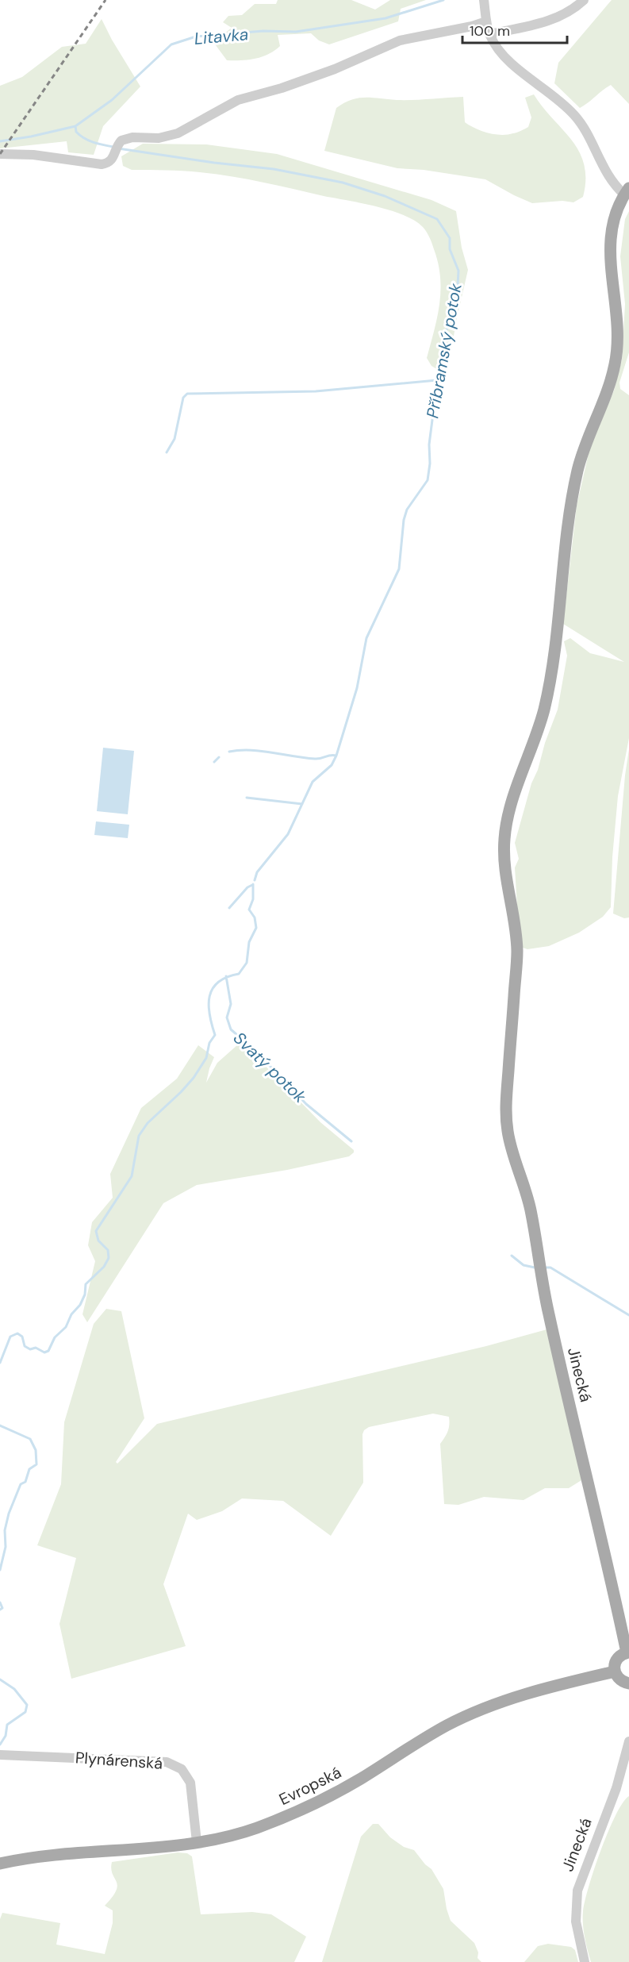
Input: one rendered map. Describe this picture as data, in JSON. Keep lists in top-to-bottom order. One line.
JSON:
{"streets":{"main road":["Jinecká","Evropská"],"street":["Plynárenská"]},"crossings":[["Plynárenská","Evropská"]],"water":["Litavka","Příbramský potok","Svatý potok"],"scale_bar":"100 m"}
